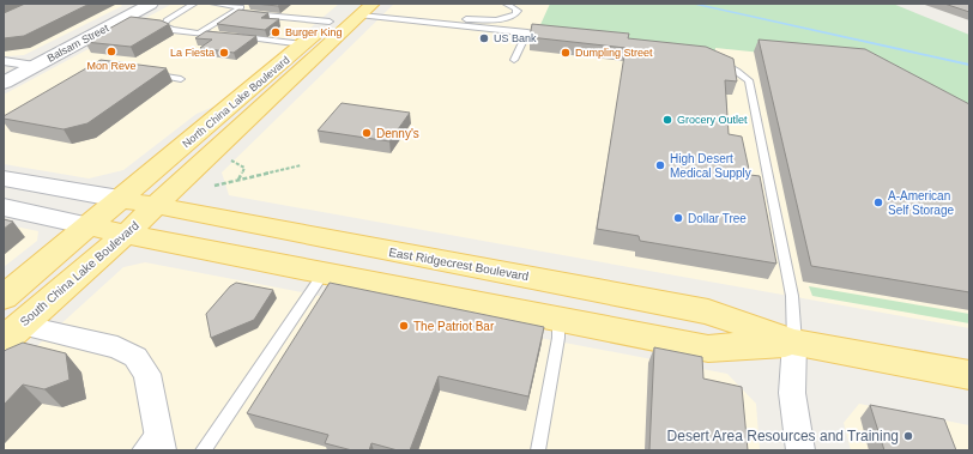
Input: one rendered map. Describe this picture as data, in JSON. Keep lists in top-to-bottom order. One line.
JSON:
{"streets":{"main road":["North China Lake Boulevard","East Ridgecrest Boulevard","South China Lake Boulevard"],"street":["Balsam Street"]},"crossings":[["North China Lake Boulevard","East Ridgecrest Boulevard"],["North China Lake Boulevard","South China Lake Boulevard"],["East Ridgecrest Boulevard","South China Lake Boulevard"]],"places":["Burger King","US Bank","Mon Reve","La Fiesta","Dumpling Street","Grocery Outlet","Denny's","High Desert Medical Supply","A-American Self Storage","Dollar Tree","The Patriot Bar","Desert Area Resources and Training"]}
